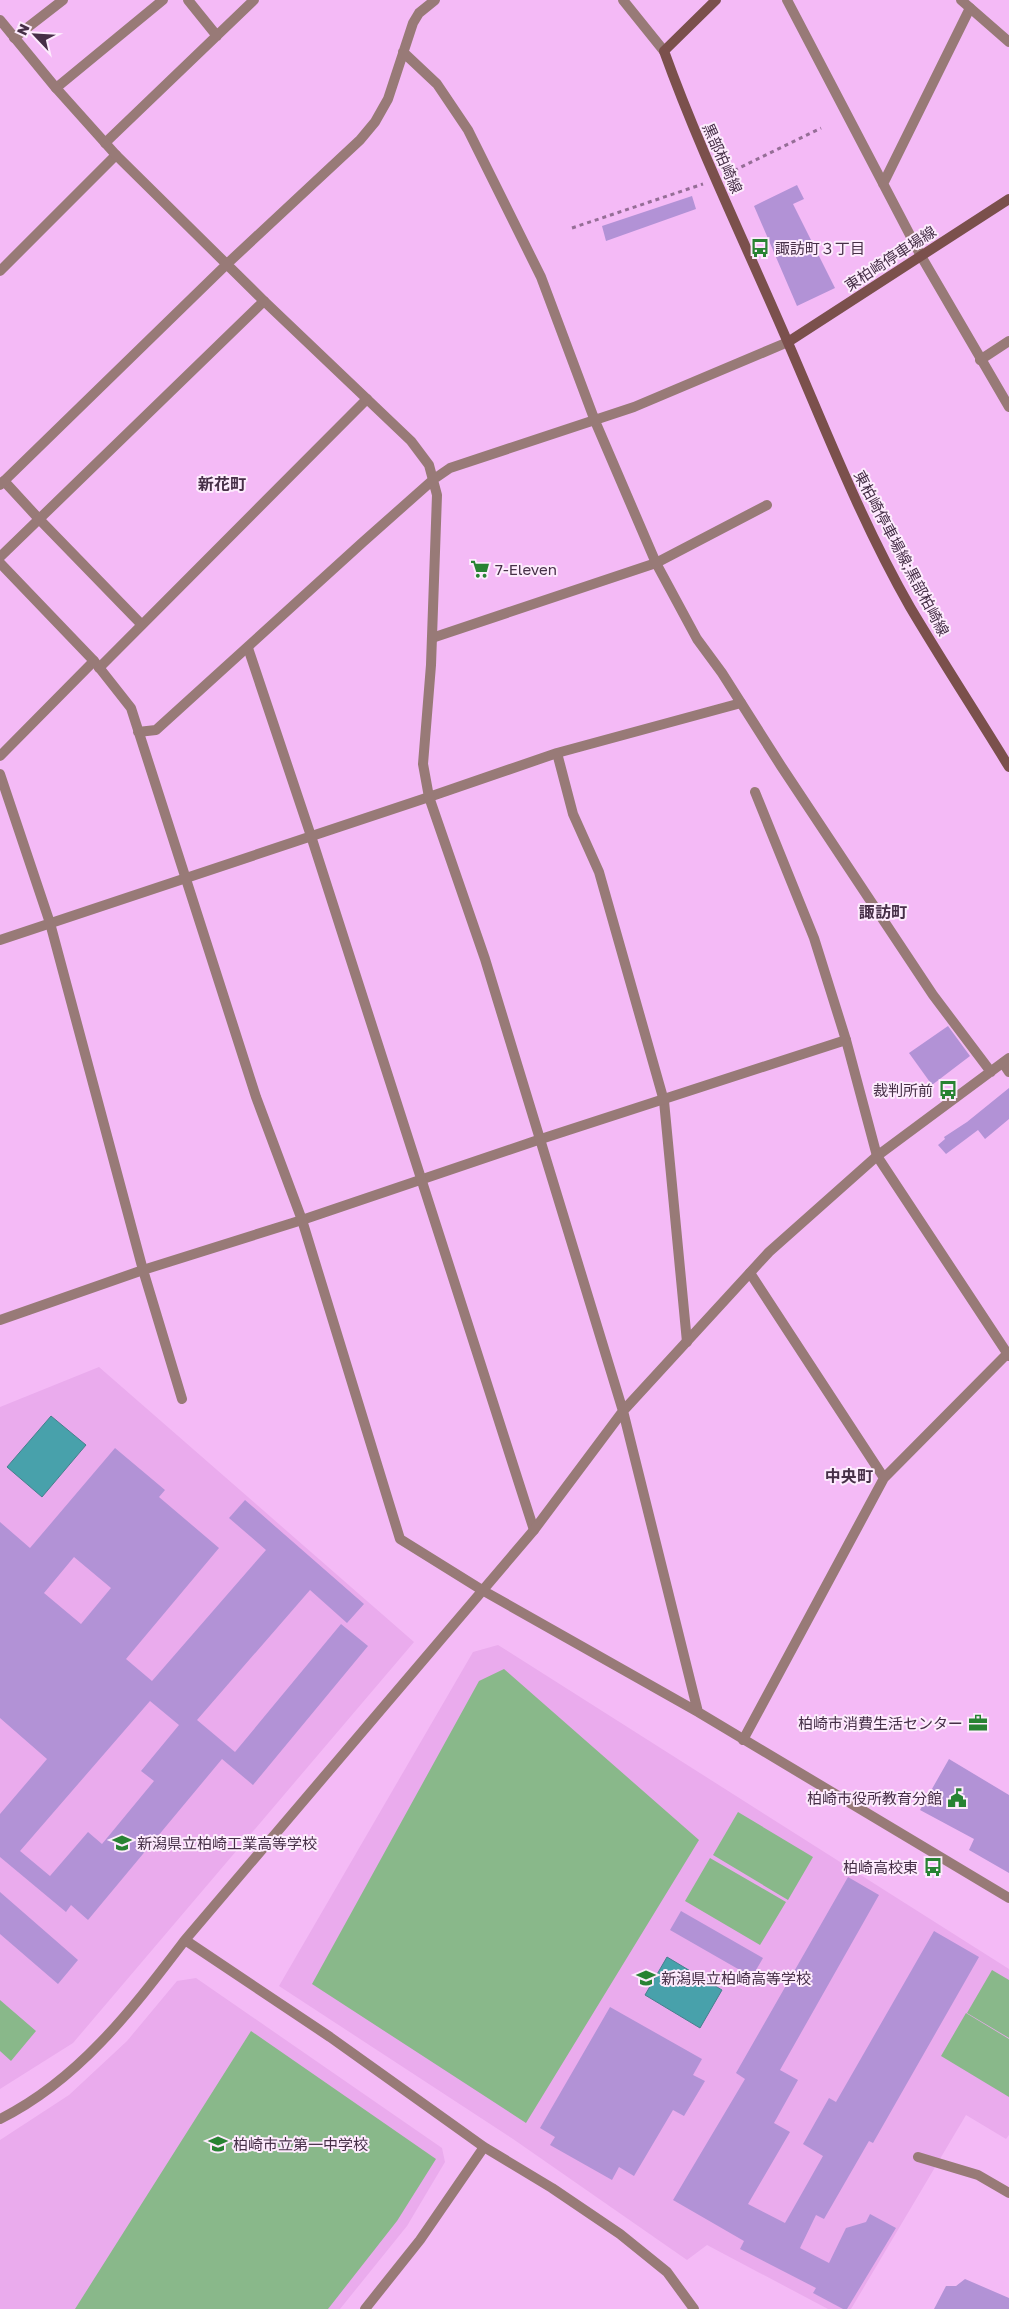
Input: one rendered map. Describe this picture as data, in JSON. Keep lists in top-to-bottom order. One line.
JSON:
{"streets":{"main road":["黒部柏崎線","東柏崎停車場線","東柏崎停車場線;黒部柏崎線"]},"crossings":[["黒部柏崎線","東柏崎停車場線"],["黒部柏崎線","東柏崎停車場線;黒部柏崎線"],["東柏崎停車場線","東柏崎停車場線;黒部柏崎線"]],"districts":["新花町","諏訪町","中央町"],"places":{"bus stop":["諏訪町３丁目","裁判所前","柏崎高校東"],"supermarket":["7-Eleven"],"office":["柏崎市消費生活センター"],"public building":["柏崎市役所教育分館"],"school or university":["新潟県立柏崎工業高等学校","新潟県立柏崎高等学校","柏崎市立第一中学校"]},"north":"top left"}
